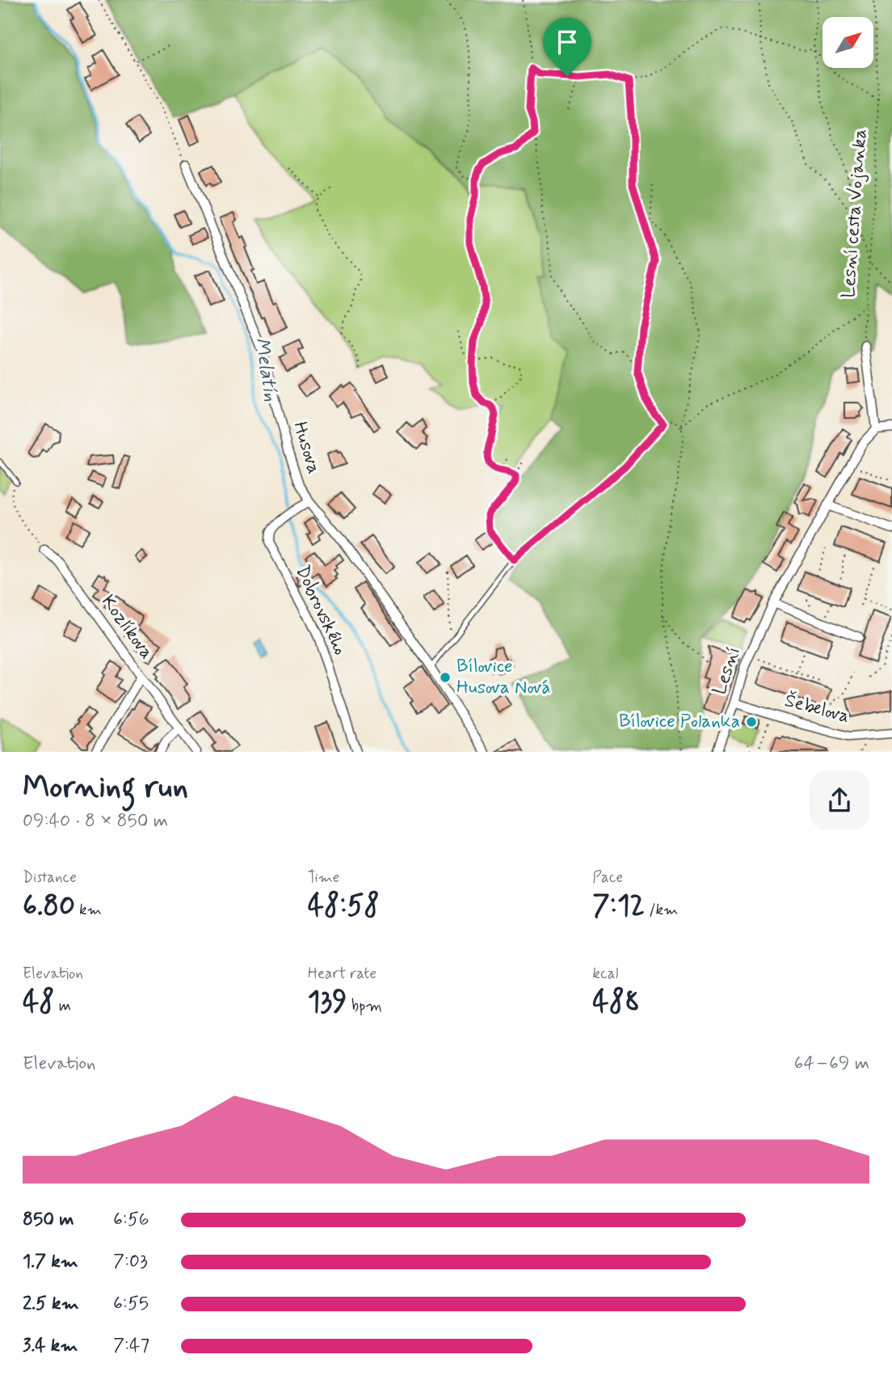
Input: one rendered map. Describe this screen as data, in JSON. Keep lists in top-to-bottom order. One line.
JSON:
{"streets":{"street":["Husova","Dobrovského","Kozlíkova","Lesní","Šebelova"],"path":["Lesní cesta Vojanka"]},"crossings":[["Husova","Dobrovského"],["Lesní","Šebelova"]],"water":["Melatín"],"places":["Bílovice Husova Nová","Bílovice Polanka"],"north":"top right","page":{"heading":["Morning run","09:40 · 8 × 850 m"],"stats":[["Distance","6.80 km"],["Time","48:58"],["Pace","7:12 /km"],["Elevation","48 m"],["Heart rate","139 bpm"],["kcal","488"]],"chart":["Elevation","64–69 m"],"list":[{"name":"850 m","note":"6:56"},{"name":"1.7 km","note":"7:03"},{"name":"2.5 km","note":"6:55"},{"name":"3.4 km","note":"7:47"}]}}
